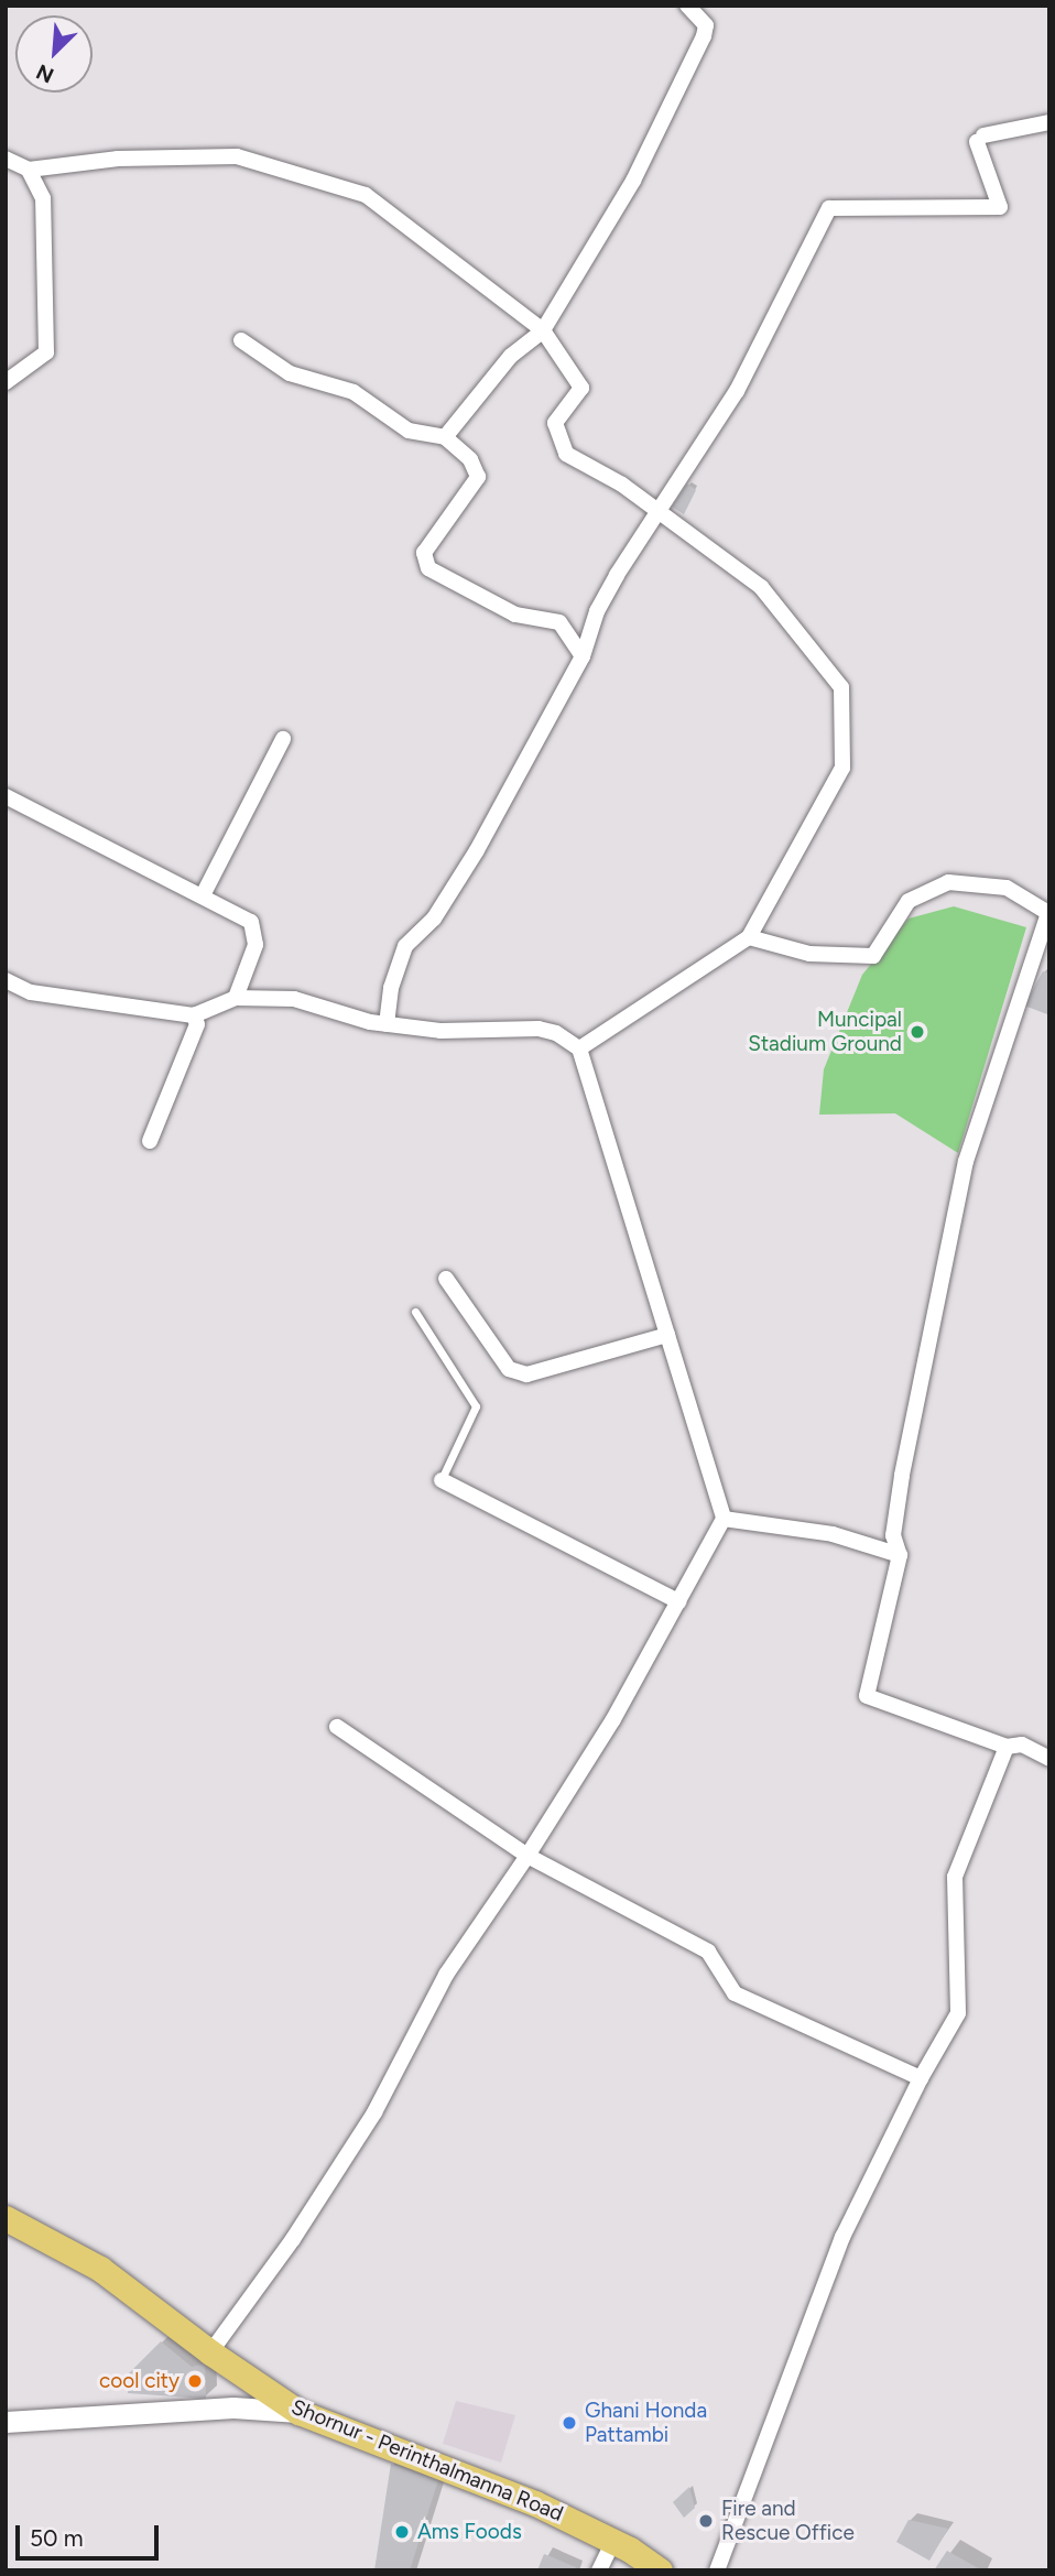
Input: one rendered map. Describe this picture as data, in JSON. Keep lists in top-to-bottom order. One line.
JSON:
{"streets":{"main road":["Shornur - Perinthalmanna Road"]},"places":["Muncipal Stadium Ground","cool city","Ghani Honda Pattambi","Fire and Rescue Office","Ams Foods"],"scale_bar":"50 m","north":"bottom left"}
